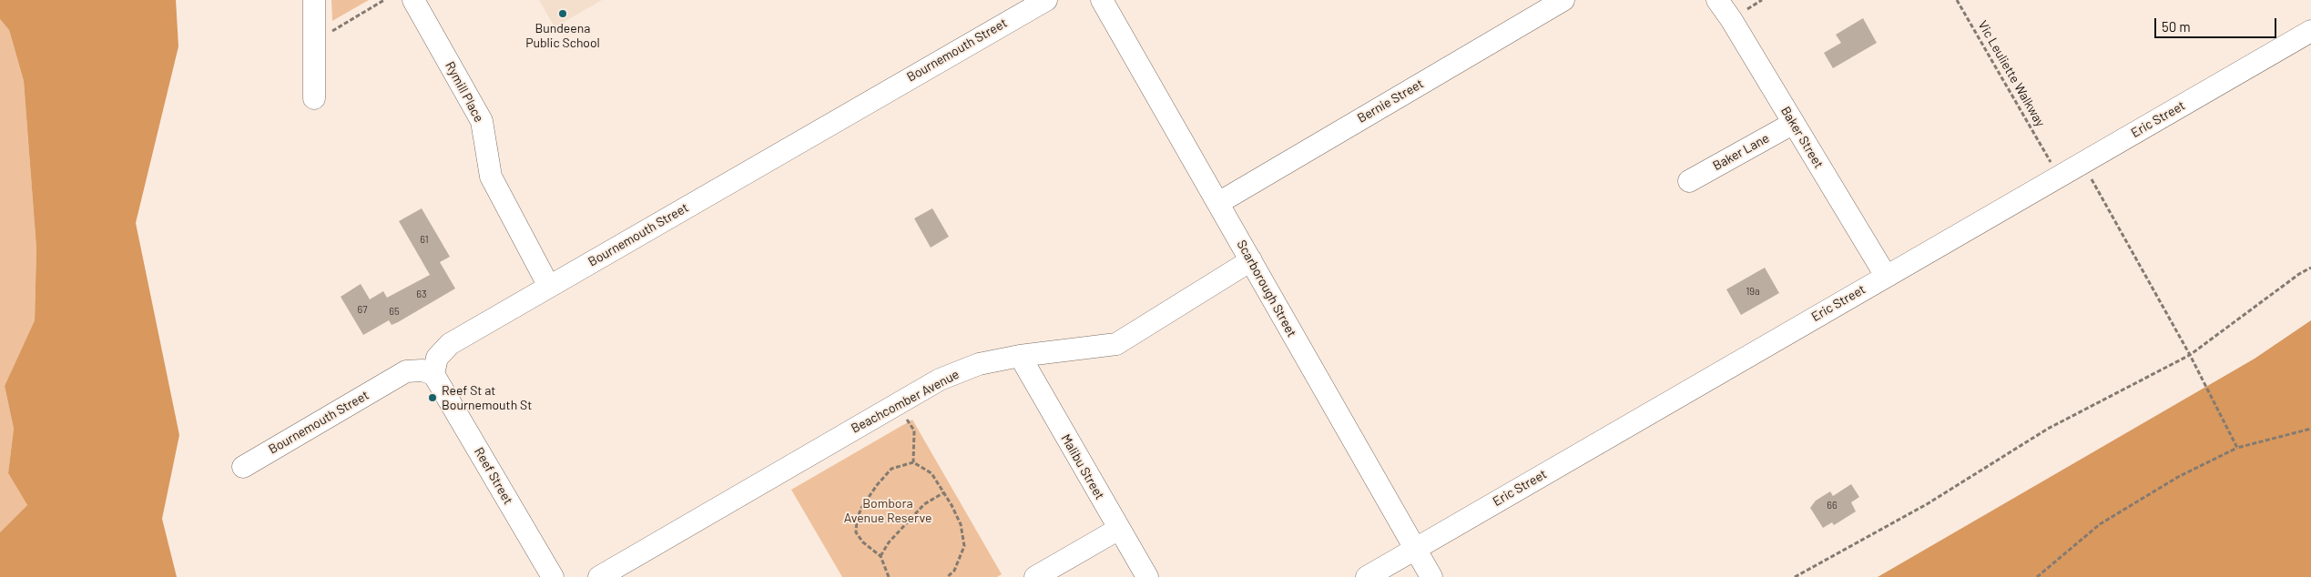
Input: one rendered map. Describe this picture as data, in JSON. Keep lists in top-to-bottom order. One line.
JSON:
{"streets":{"street":["Bournemouth Street","Rymill Place","Bernie Street","Eric Street","Baker Street","Baker Lane","Scarborough Street","Beachcomber Avenue","Malibu Street","Reef Street"],"path":["Vic Leuliette Walkway"]},"crossings":[["Bournemouth Street","Rymill Place"],["Bournemouth Street","Reef Street"],["Bernie Street","Scarborough Street"],["Eric Street","Baker Street"],["Eric Street","Scarborough Street"],["Baker Street","Baker Lane"],["Scarborough Street","Beachcomber Avenue"],["Beachcomber Avenue","Malibu Street"]],"parks":["Bombora Avenue Reserve"],"places":["Bundeena Public School","Reef St at Bournemouth St"],"house_numbers":["61","19a","63","67","65","66"],"scale_bar":"50 m"}
